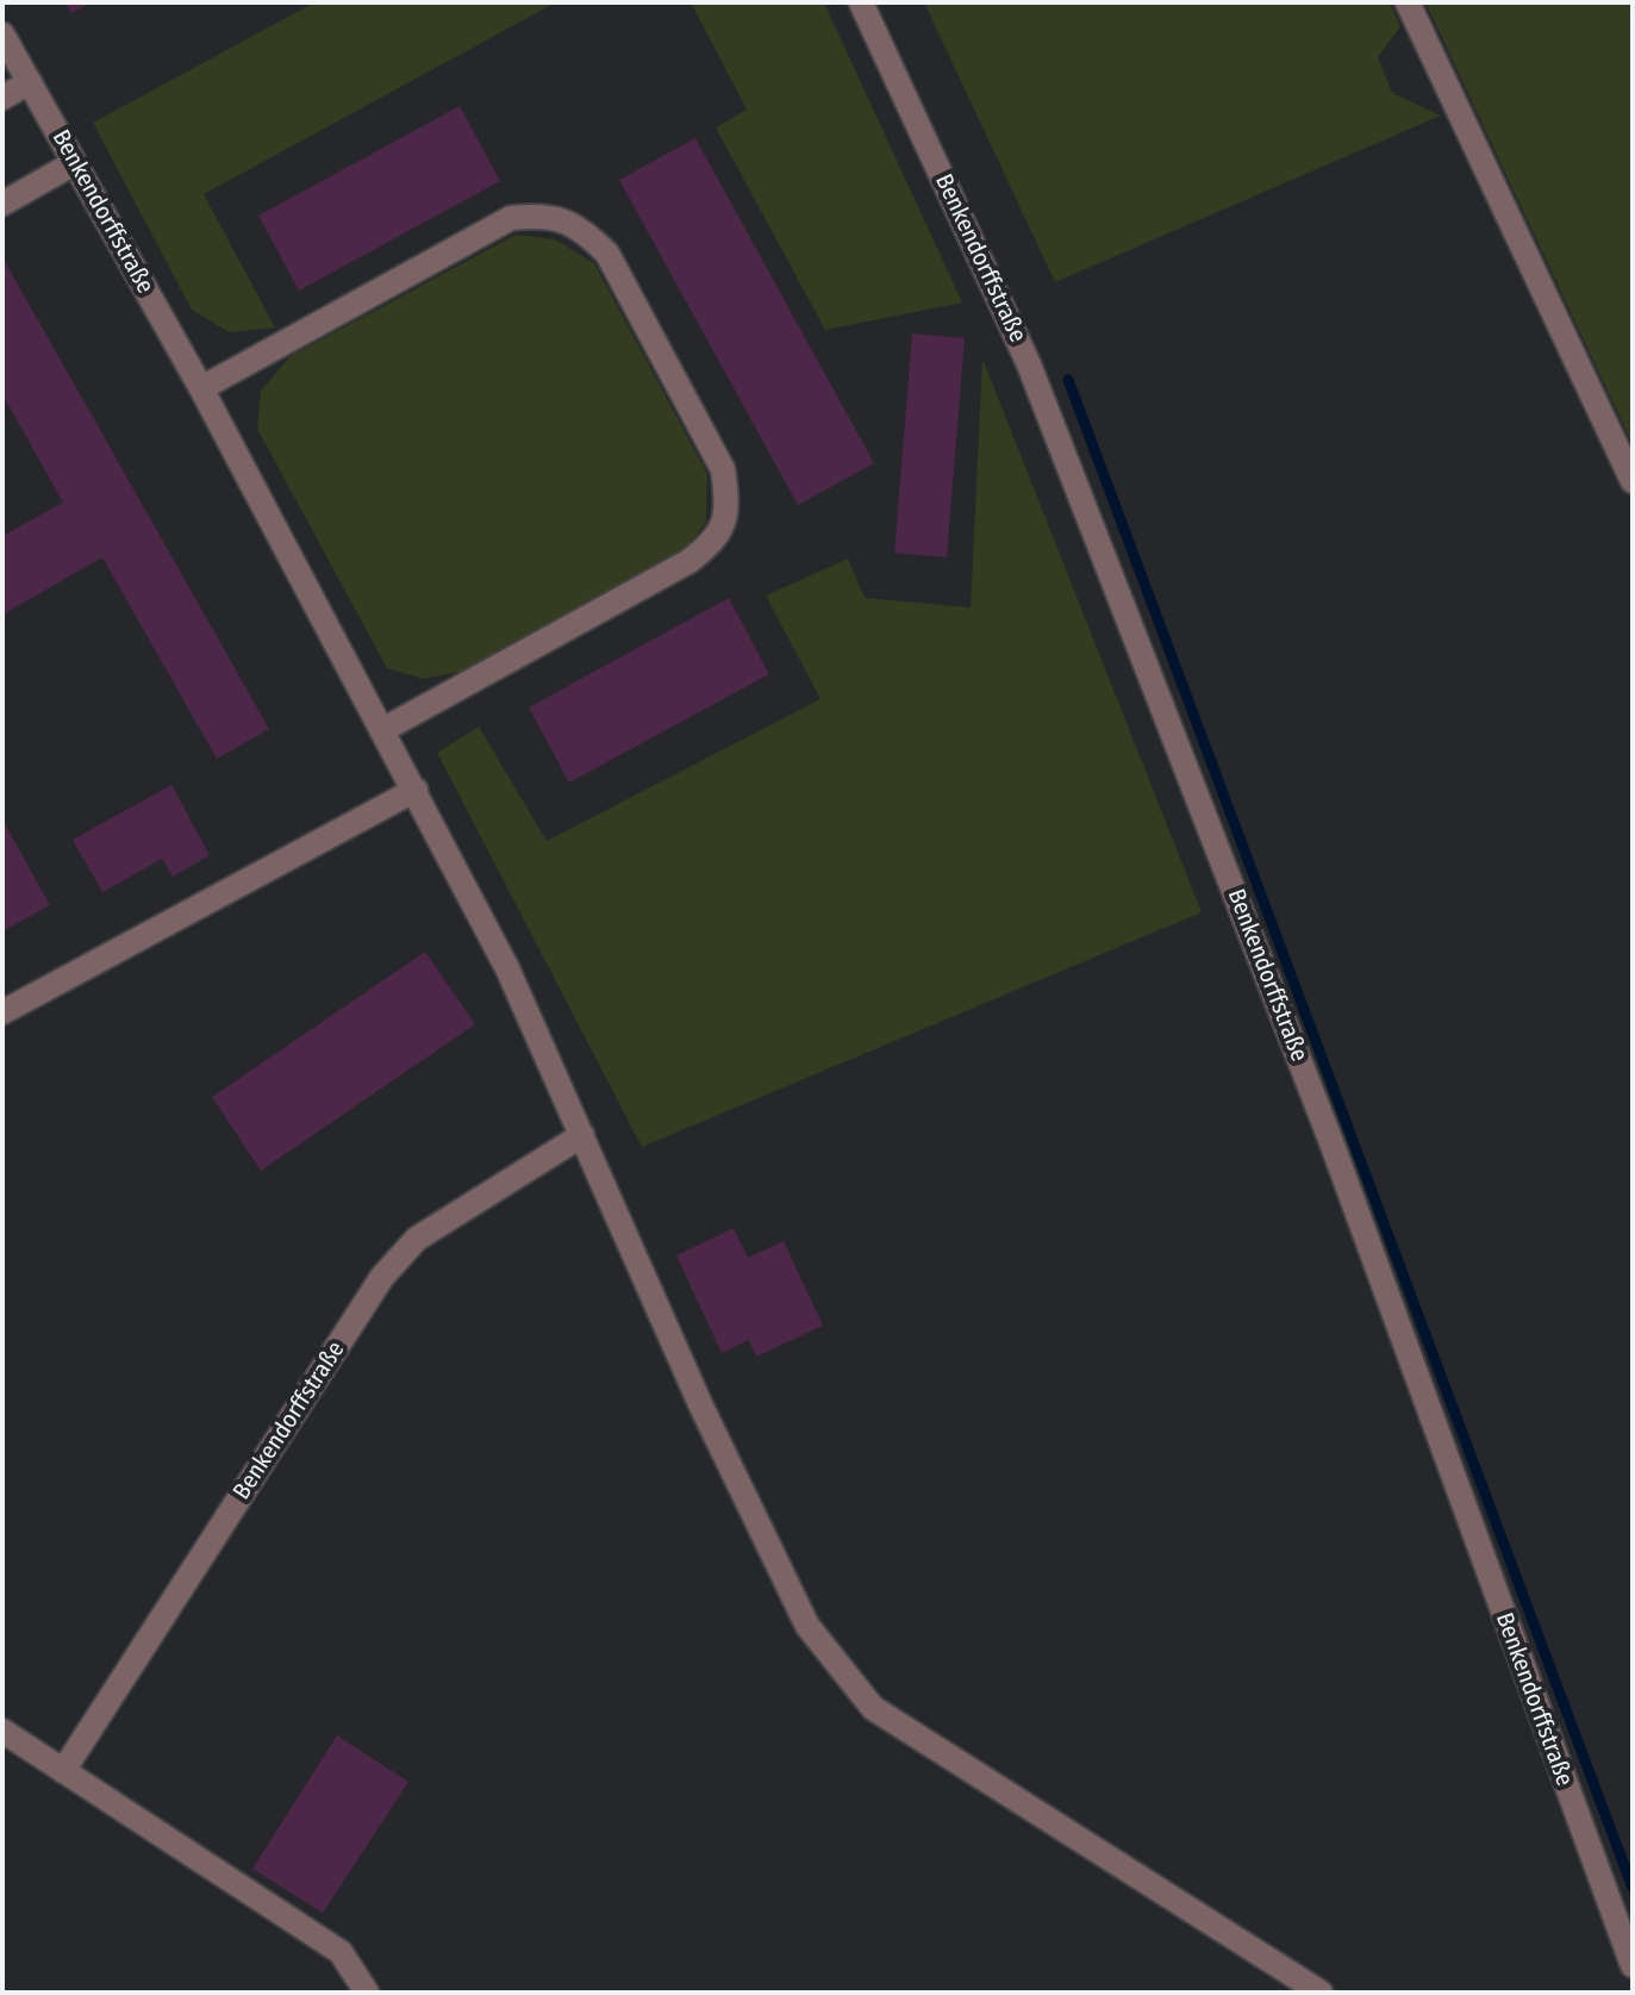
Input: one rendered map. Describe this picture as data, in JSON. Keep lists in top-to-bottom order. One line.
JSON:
{"streets":{"street":["Benkendorffstraße"]}}
